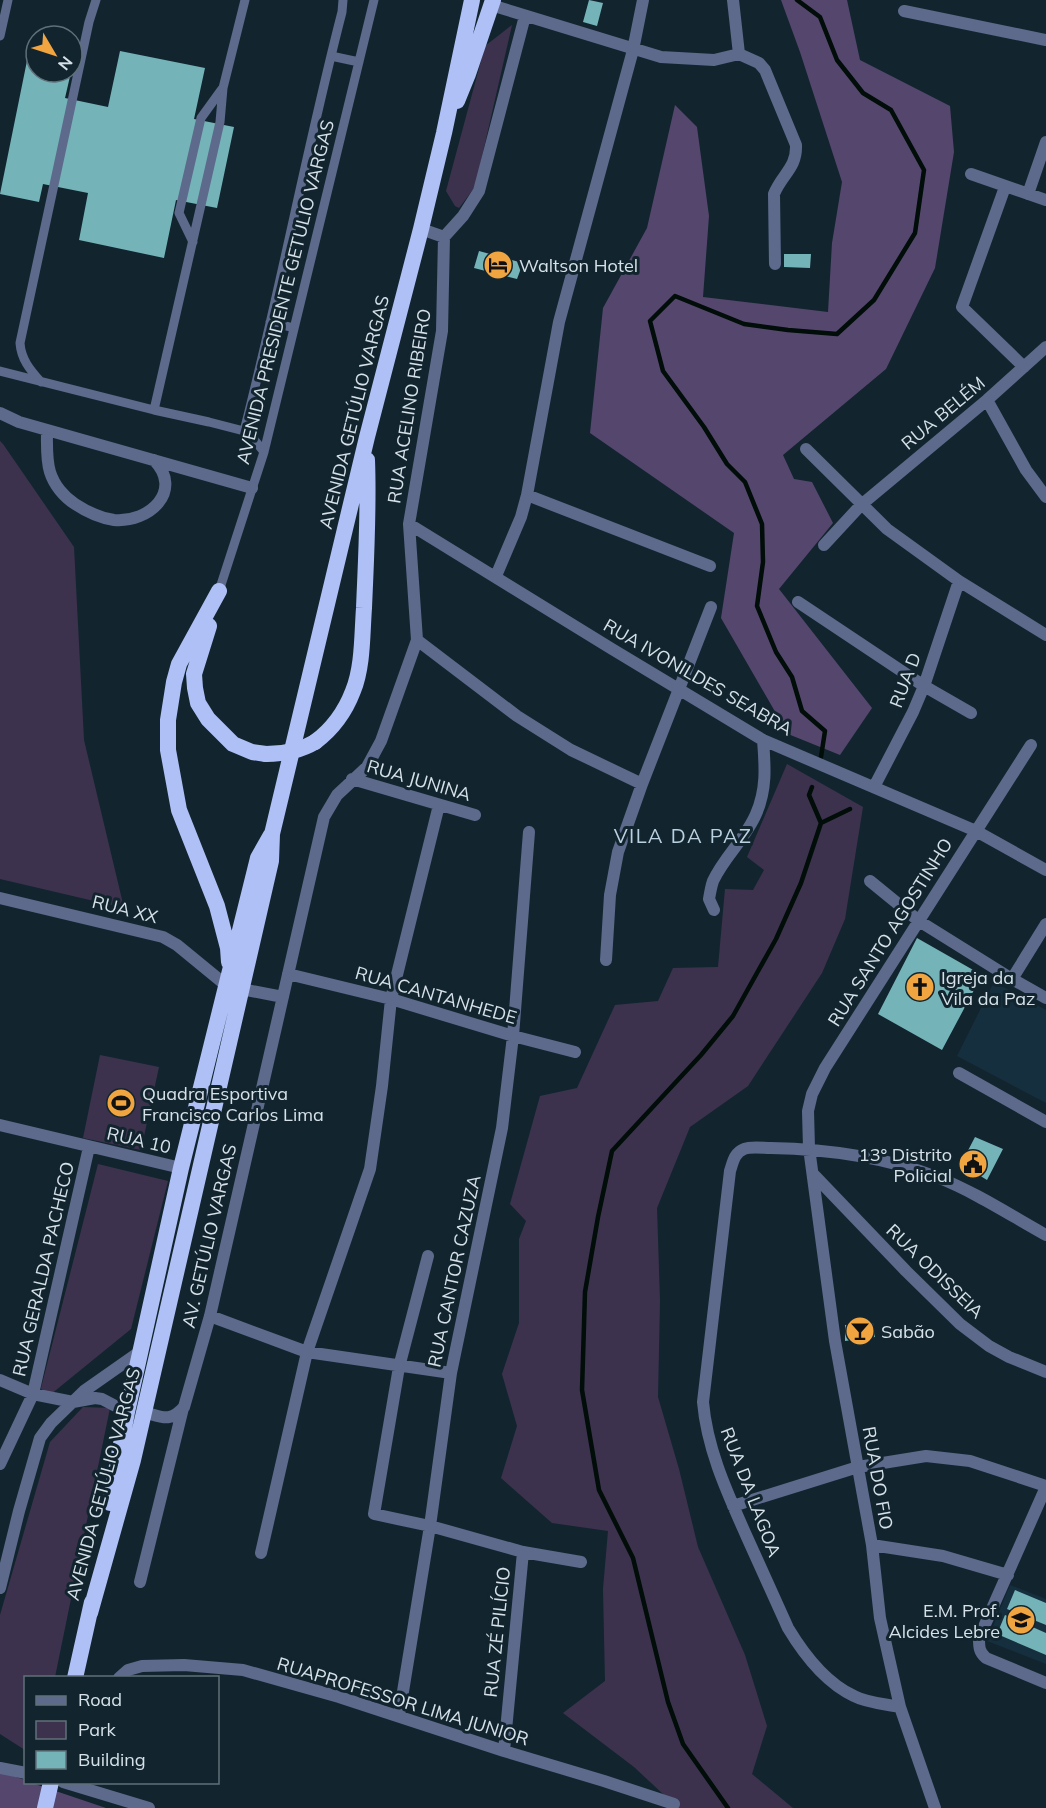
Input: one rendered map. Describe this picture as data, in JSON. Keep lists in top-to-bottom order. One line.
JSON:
{"streets":{"highway":["AVENIDA GETÚLIO VARGAS"],"street":["RUA ACELINO RIBEIRO","RUA BELÉM","RUA IVONILDES SEABRA","RUA D","RUA JUNINA","RUA XX","RUA SANTO AGOSTINHO","RUA CANTANHEDE","RUA 10","AV. GETÚLIO VARGAS","RUA GERALDA PACHECO","RUA CANTOR CAZUZA","RUA ODISSEIA","RUA DO FIO","RUA DA LAGOA","RUA ZÉ PILÍCIO","RUAPROFESSOR LIMA JUNIOR"],"lane":["AVENIDA PRESIDENTE GETULIO VARGAS"]},"crossings":[["RUA ACELINO RIBEIRO","RUA IVONILDES SEABRA"],["RUA ACELINO RIBEIRO","AV. GETÚLIO VARGAS"],["AVENIDA GETÚLIO VARGAS","RUA XX"],["AVENIDA GETÚLIO VARGAS","RUA 10"],["RUA IVONILDES SEABRA","RUA D"],["RUA IVONILDES SEABRA","RUA SANTO AGOSTINHO"],["RUA JUNINA","AV. GETÚLIO VARGAS"],["RUA SANTO AGOSTINHO","RUA DO FIO"],["RUA SANTO AGOSTINHO","RUA DA LAGOA"],["RUA CANTANHEDE","AV. GETÚLIO VARGAS"],["RUA CANTANHEDE","RUA CANTOR CAZUZA"],["RUA 10","RUA GERALDA PACHECO"],["RUA CANTOR CAZUZA","RUAPROFESSOR LIMA JUNIOR"],["RUA ODISSEIA","RUA DO FIO"],["RUA DO FIO","RUA DA LAGOA"],["RUA ZÉ PILÍCIO","RUAPROFESSOR LIMA JUNIOR"]],"districts":["VILA DA PAZ"],"places":{"hotel":["Waltson Hotel"],"church":["Igreja da Vila da Paz"],"sports":["Quadra Esportiva Francisco Carlos Lima"],"public building":["13° Distrito Policial"],"bar":["Sabão"],"school or university":["E.M. Prof. Alcides Lebre"]},"legend":["Road","Park","Building"],"north":"bottom right"}
